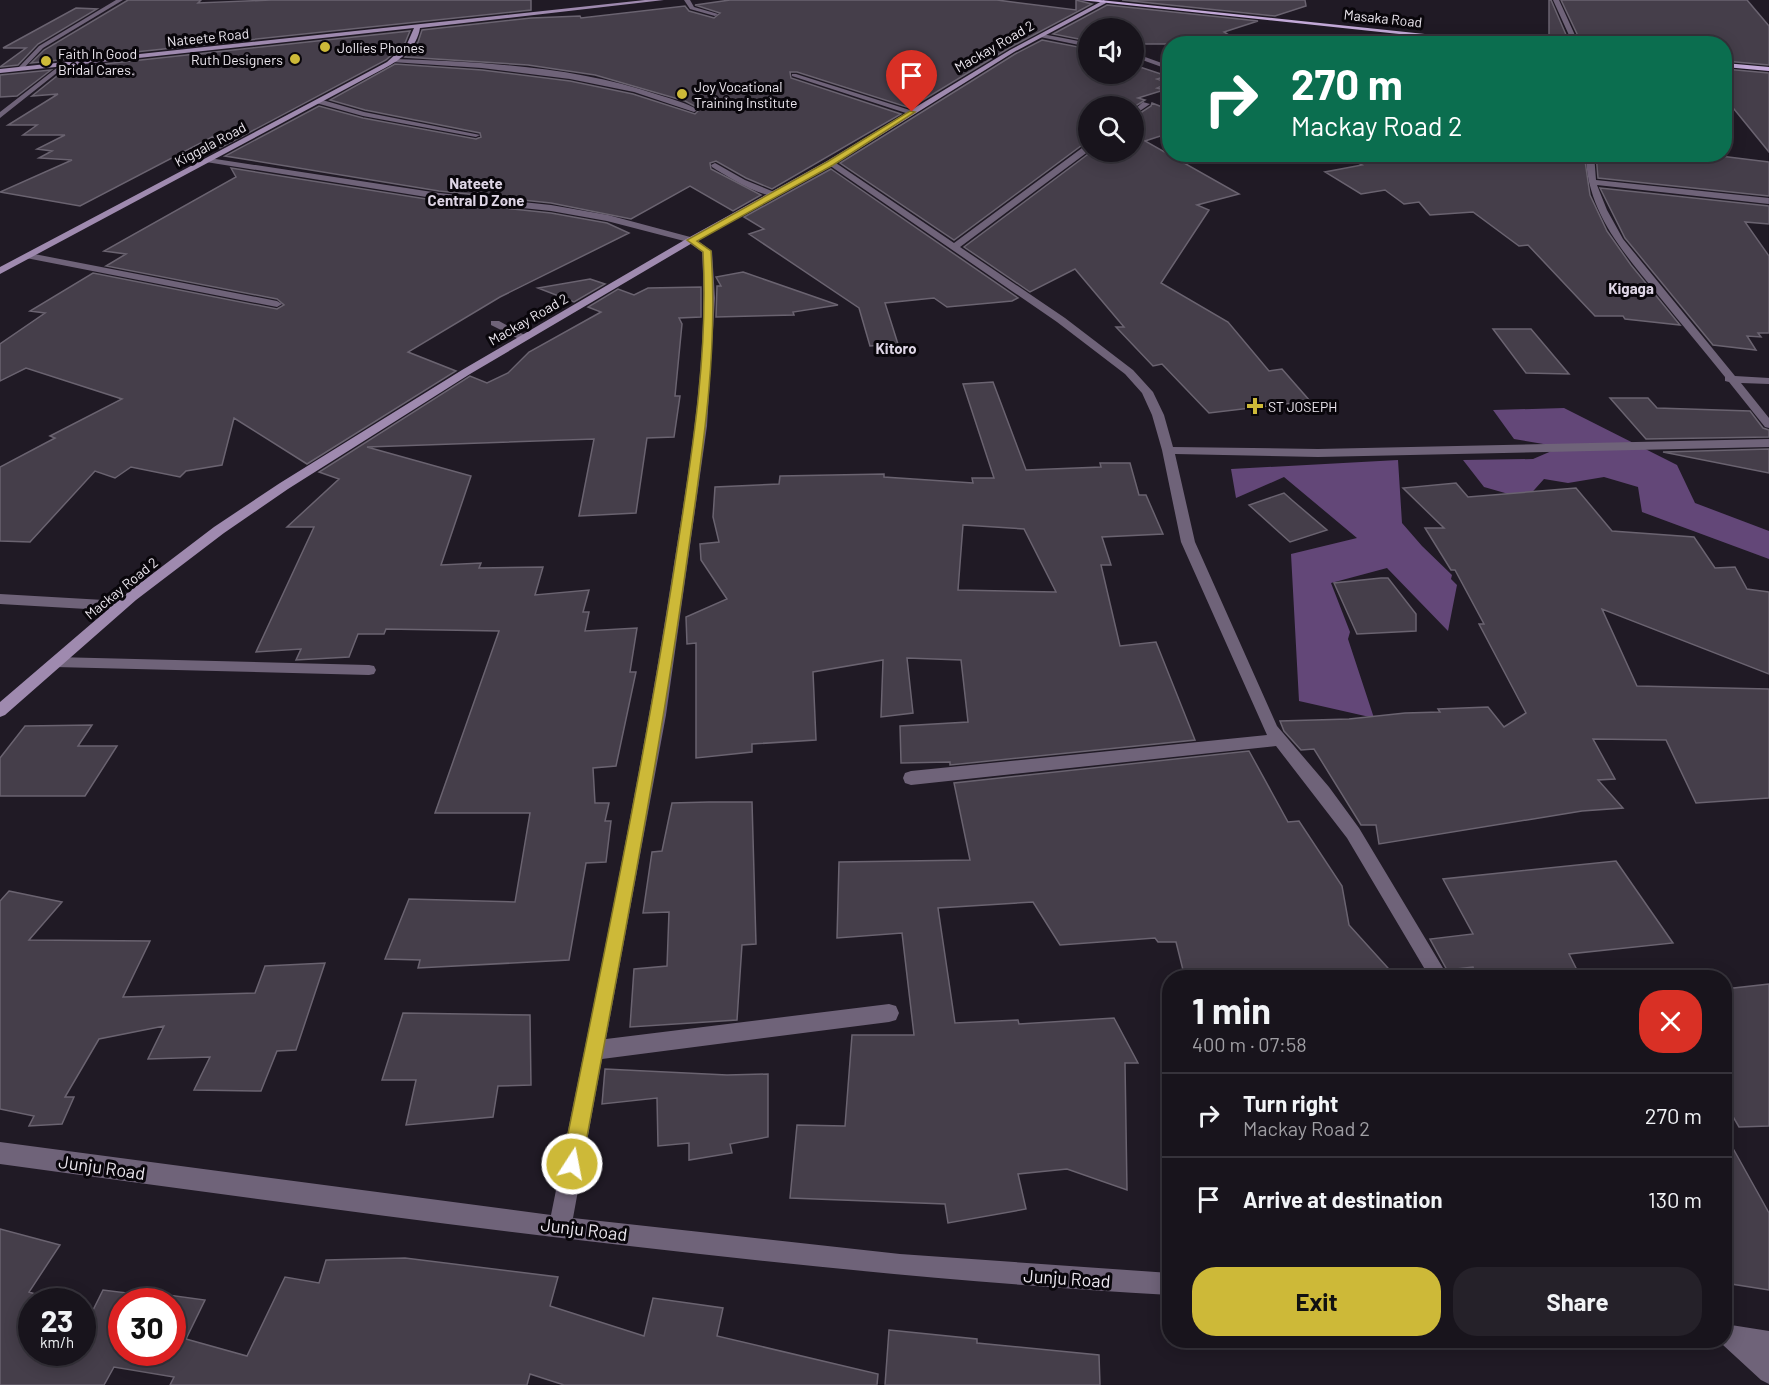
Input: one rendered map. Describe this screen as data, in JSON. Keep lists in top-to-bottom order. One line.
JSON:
{"streets":{"main road":["Masaka Road"],"street":["Nateete Road","Mackay Road 2","Kiggala Road","Junju Road"]},"crossings":[["Masaka Road","Mackay Road 2"],["Nateete Road","Kiggala Road"]],"districts":["Nateete Central D Zone","Kigaga","Kitoro"],"places":{"other":["Jollies Phones","Ruth Designers","Faith In Good Bridal Cares.","Joy Vocational Training Institute"],"health":["ST JOSEPH"]},"page":{"turn":["270 m","Mackay Road 2"],"heading":["1 min","400 m · 07:58"],"list":[{"name":"Turn right","note":"Mackay Road 2","value":"270 m"},{"name":"Arrive at destination","value":"130 m"}],"buttons":["Exit","Share"],"speed":"23 km/h","limit":"30"}}
